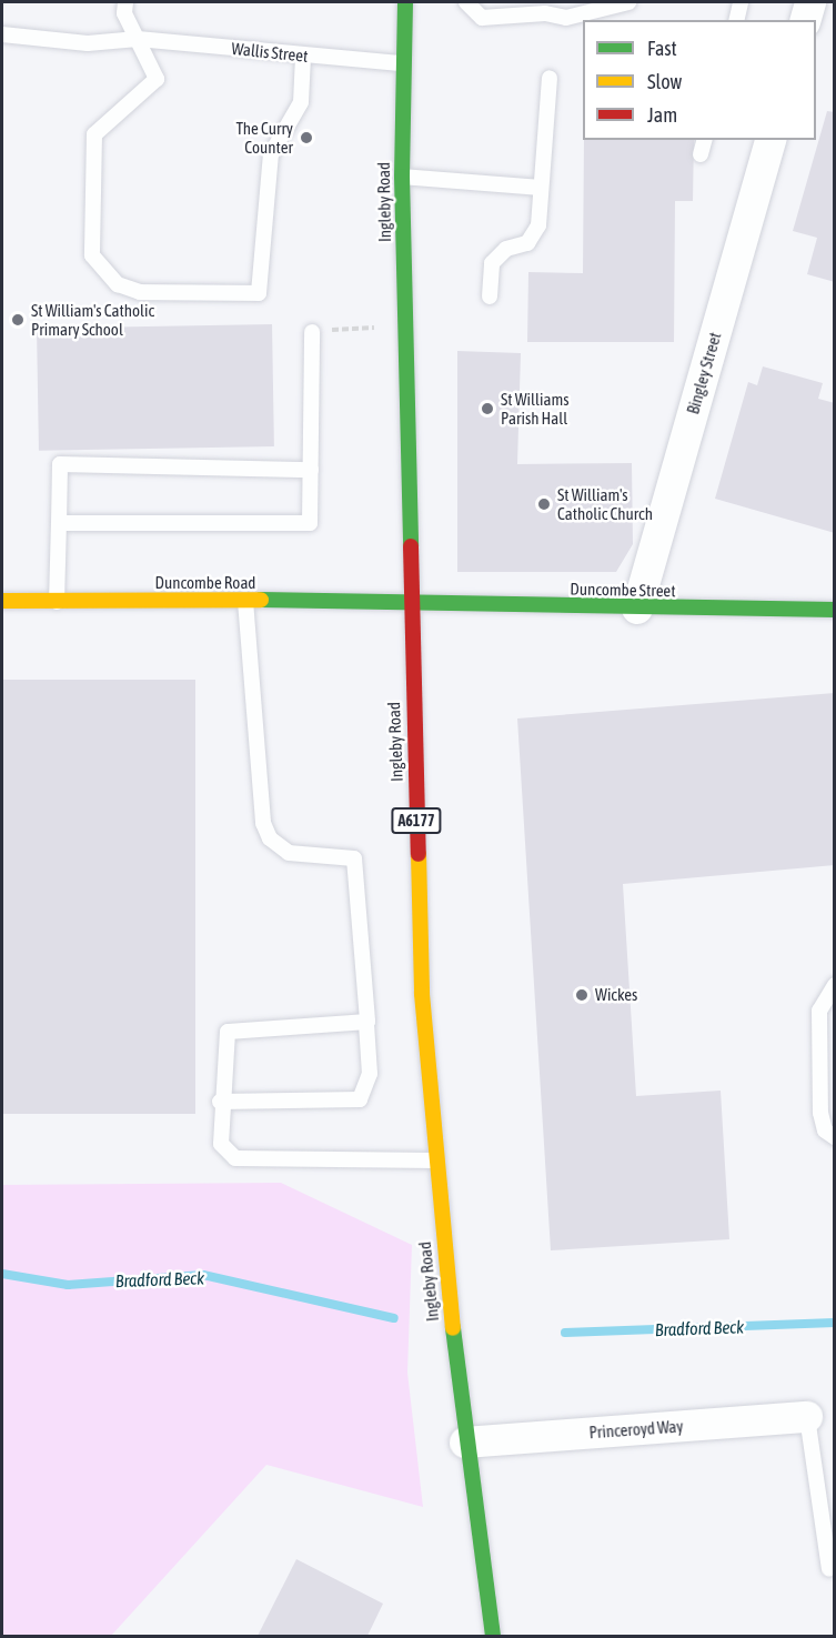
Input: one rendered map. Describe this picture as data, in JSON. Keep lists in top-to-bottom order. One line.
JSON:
{"streets":{"main road":["Ingleby Road","Duncombe Road","Duncombe Street","A6177"],"street":["Bingley Street","Princeroyd Way"],"lane":["Wallis Street"]},"crossings":[["Wallis Street","Ingleby Road"],["Ingleby Road","Duncombe Road"],["Ingleby Road","Duncombe Street"],["Ingleby Road","Princeroyd Way"],["Bingley Street","Duncombe Street"],["Duncombe Road","Duncombe Street"]],"water":["Bradford Beck"],"places":["The Curry Counter","St William's Catholic Primary School","St Williams Parish Hall","St William's Catholic Church","Wickes"],"legend":["Fast","Slow","Jam"]}
